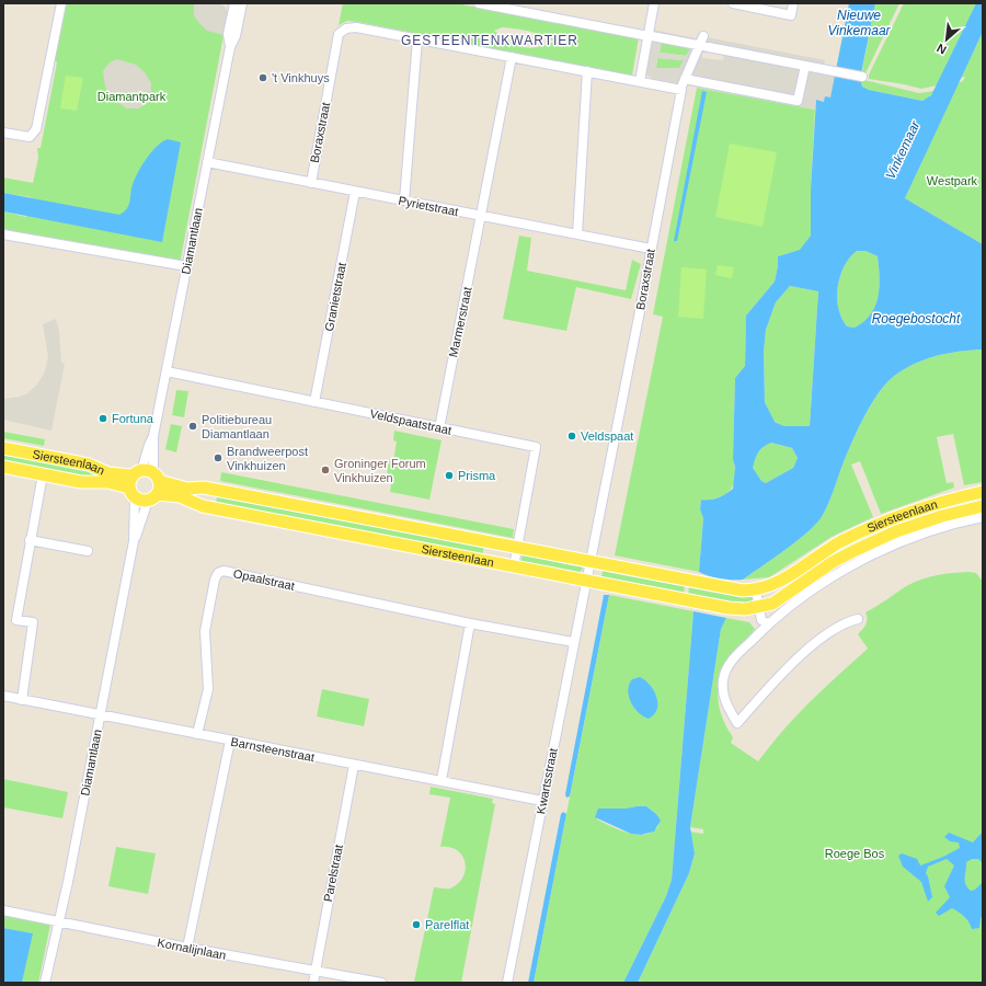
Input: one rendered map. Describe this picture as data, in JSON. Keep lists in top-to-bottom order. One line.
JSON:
{"streets":{"main road":["Siersteenlaan"],"street":["Boraxstraat","Pyrietstraat","Diamantlaan","Granietstraat","Marmerstraat","Veldspaatstraat","Opaalstraat","Barnsteenstraat","Kwartsstraat","Parelstraat","Kornalijnlaan"]},"crossings":[["Boraxstraat","Pyrietstraat"],["Boraxstraat","Siersteenlaan"],["Boraxstraat","Kwartsstraat"],["Pyrietstraat","Diamantlaan"],["Pyrietstraat","Granietstraat"],["Pyrietstraat","Marmerstraat"],["Diamantlaan","Veldspaatstraat"],["Diamantlaan","Siersteenlaan"],["Diamantlaan","Barnsteenstraat"],["Diamantlaan","Kornalijnlaan"],["Granietstraat","Veldspaatstraat"],["Marmerstraat","Veldspaatstraat"],["Veldspaatstraat","Siersteenlaan"],["Siersteenlaan","Kwartsstraat"],["Opaalstraat","Barnsteenstraat"],["Opaalstraat","Kwartsstraat"],["Barnsteenstraat","Kwartsstraat"],["Barnsteenstraat","Parelstraat"],["Parelstraat","Kornalijnlaan"]],"districts":["GESTEENTENKWARTIER"],"water":["Nieuwe Vinkemaar","Vinkemaar","Roegebostocht"],"parks":["Diamantpark","Westpark","Roege Bos"],"places":["'t Vinkhuys","Fortuna","Politiebureau Diamantlaan","Veldspaat","Brandweerpost Vinkhuizen","Groninger Forum Vinkhuizen","Prisma","Parelflat"],"north":"bottom left"}
